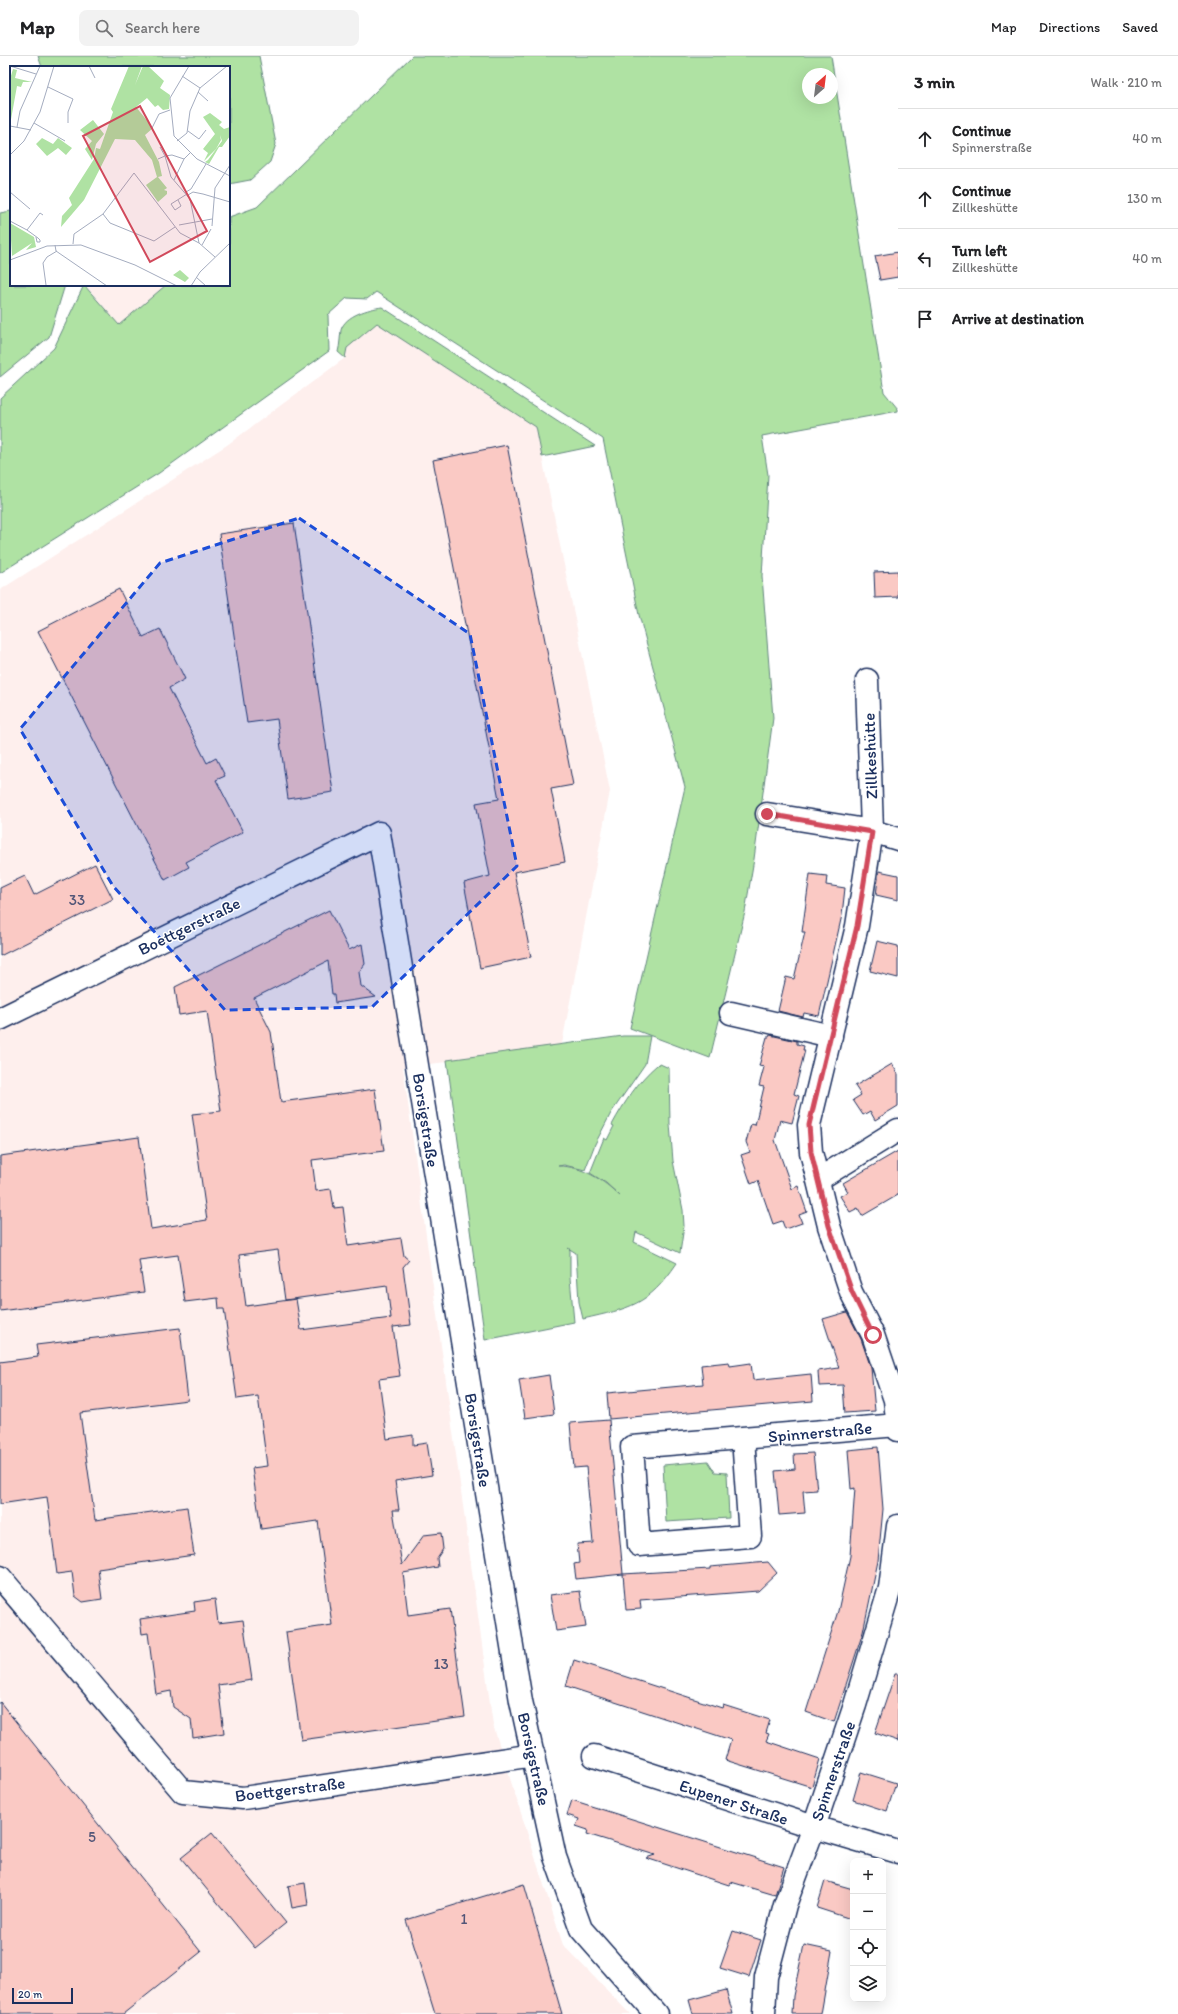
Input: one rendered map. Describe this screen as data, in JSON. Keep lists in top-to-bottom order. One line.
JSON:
{"streets":{"street":["Zillkeshütte","Boettgerstraße","Borsigstraße","Spinnerstraße","Eupener Straße"]},"crossings":[["Zillkeshütte","Spinnerstraße"],["Boettgerstraße","Borsigstraße"],["Spinnerstraße","Eupener Straße"]],"house_numbers":["33","13","5","1"],"scale_bar":"20 m","north":"top right","page":{"header":"Map","search":"Search here","nav":["Map","Directions","Saved"],"heading":["3 min","Walk · 210 m"],"list":[["Continue","Spinnerstraße","40 m"],["Continue","Zillkeshütte","130 m"],["Turn left","Zillkeshütte","40 m"],"Arrive at destination"],"map_buttons":["+","−"],"scale":"20 m"}}
